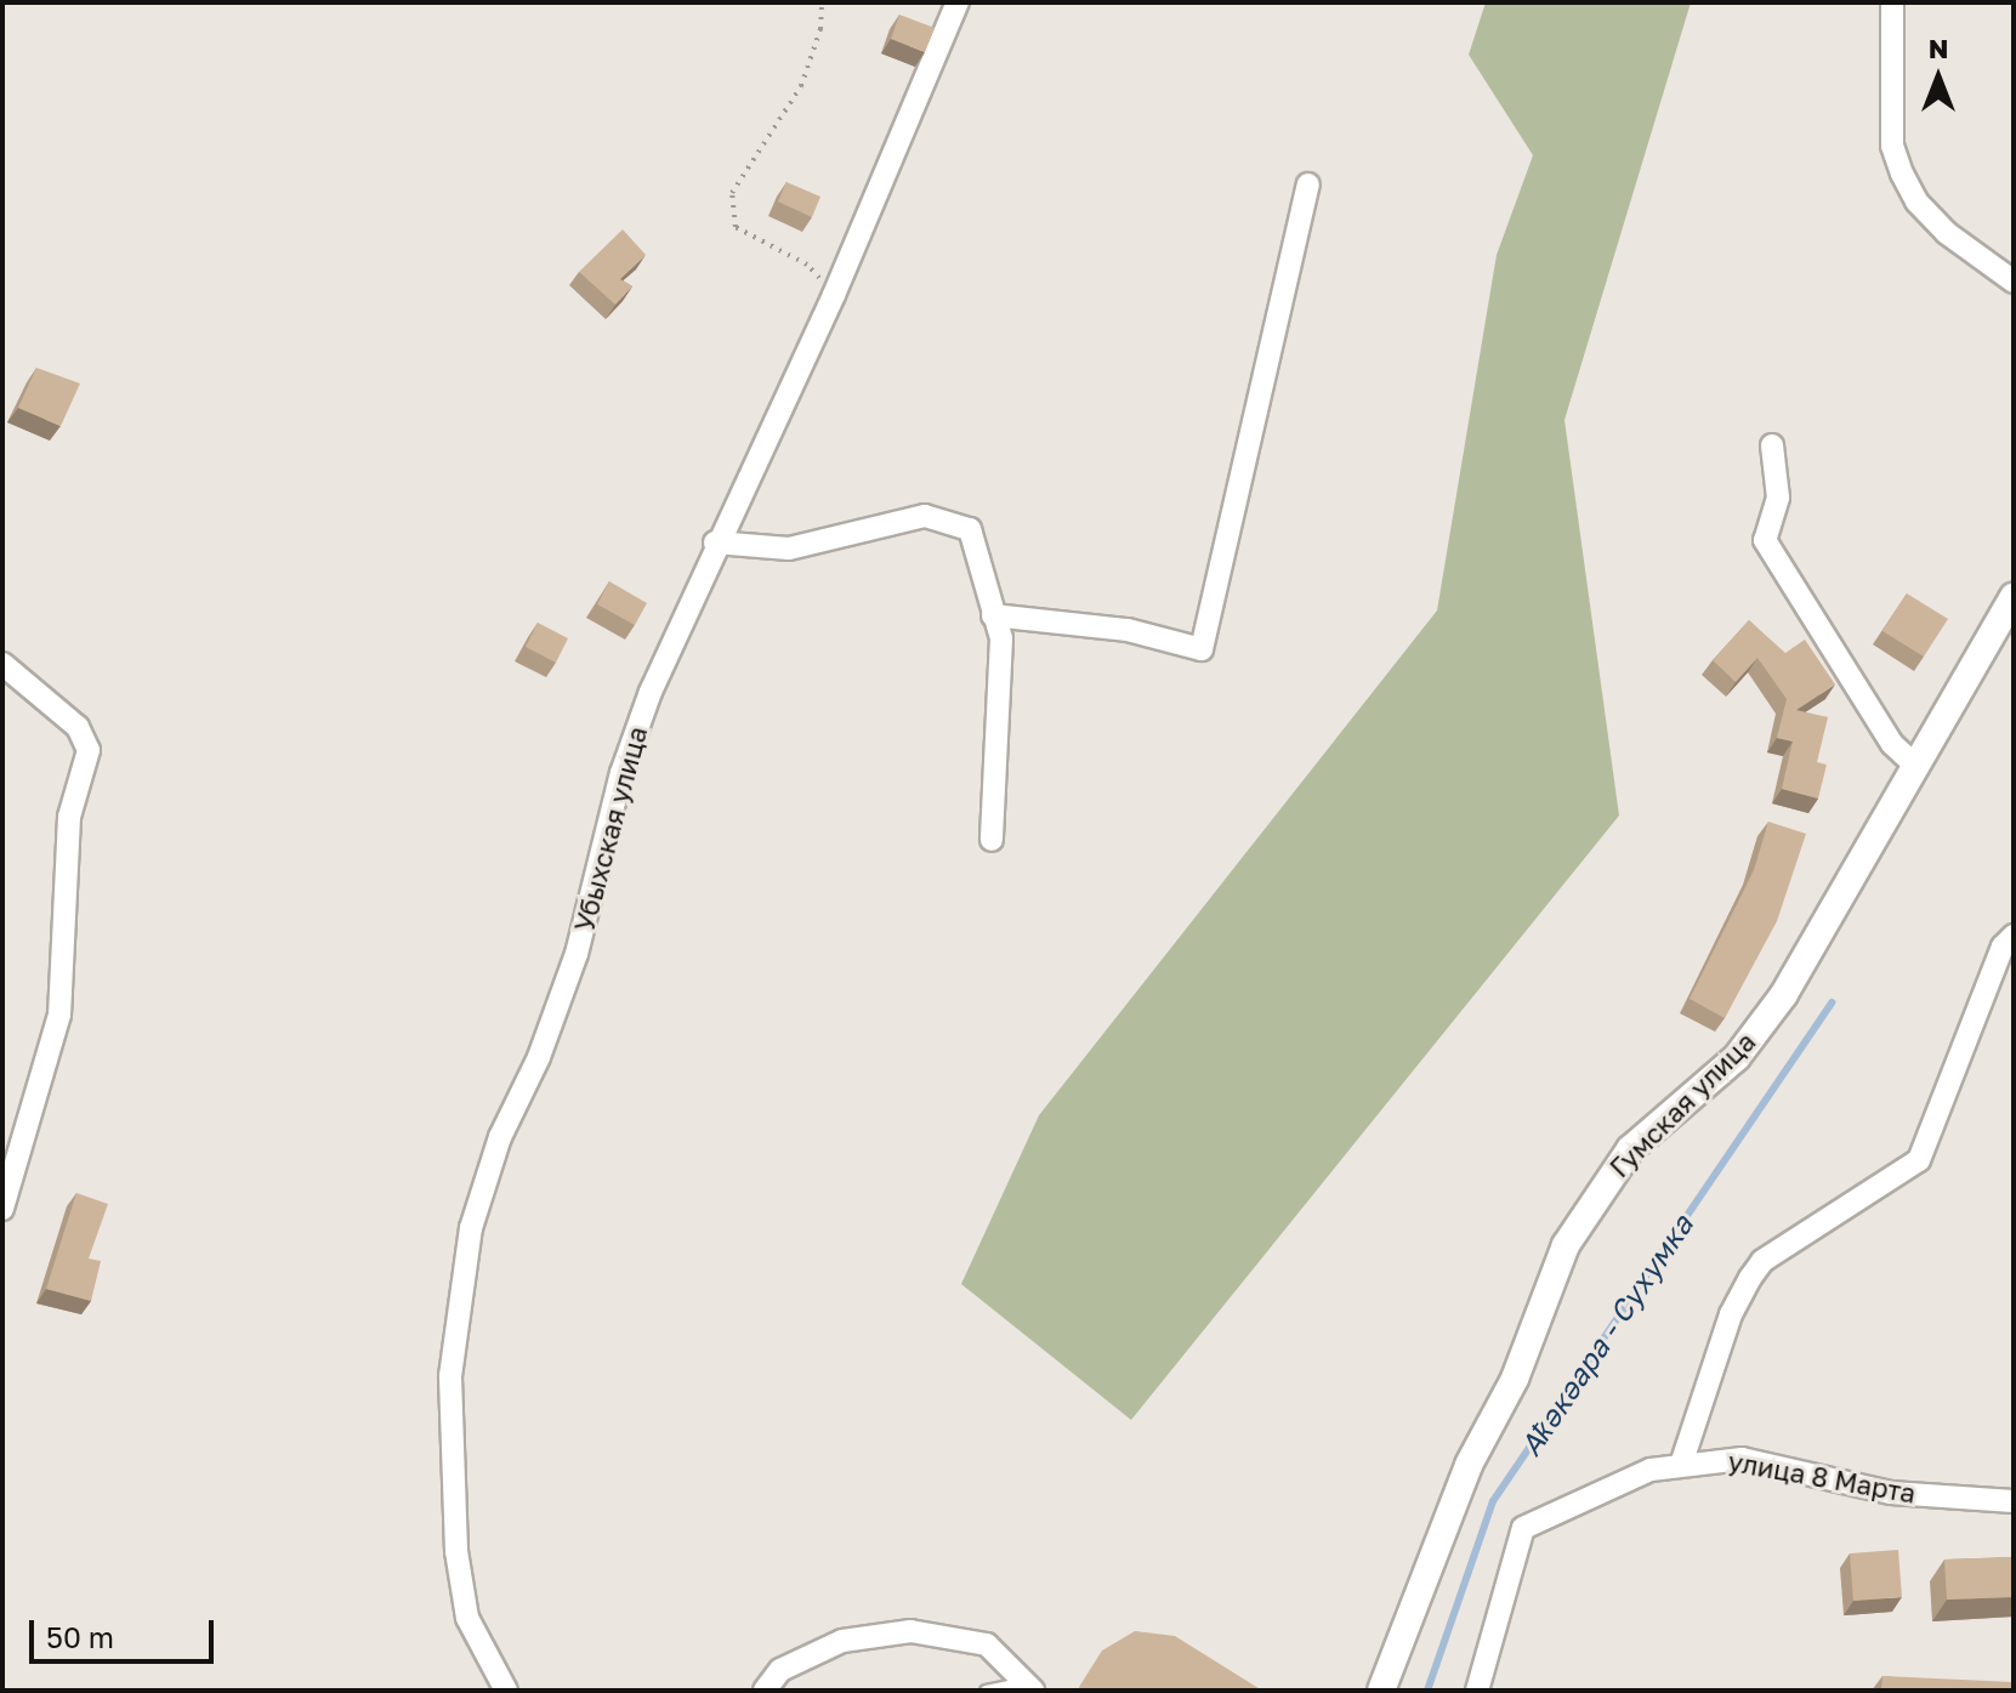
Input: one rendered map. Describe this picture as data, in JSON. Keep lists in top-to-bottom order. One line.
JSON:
{"streets":{"street":["Убыхская улица","Гумская улица","улица 8 Марта"]},"water":["Аҟәкәара - Сухумка"],"scale_bar":"50 m","north":"top"}
